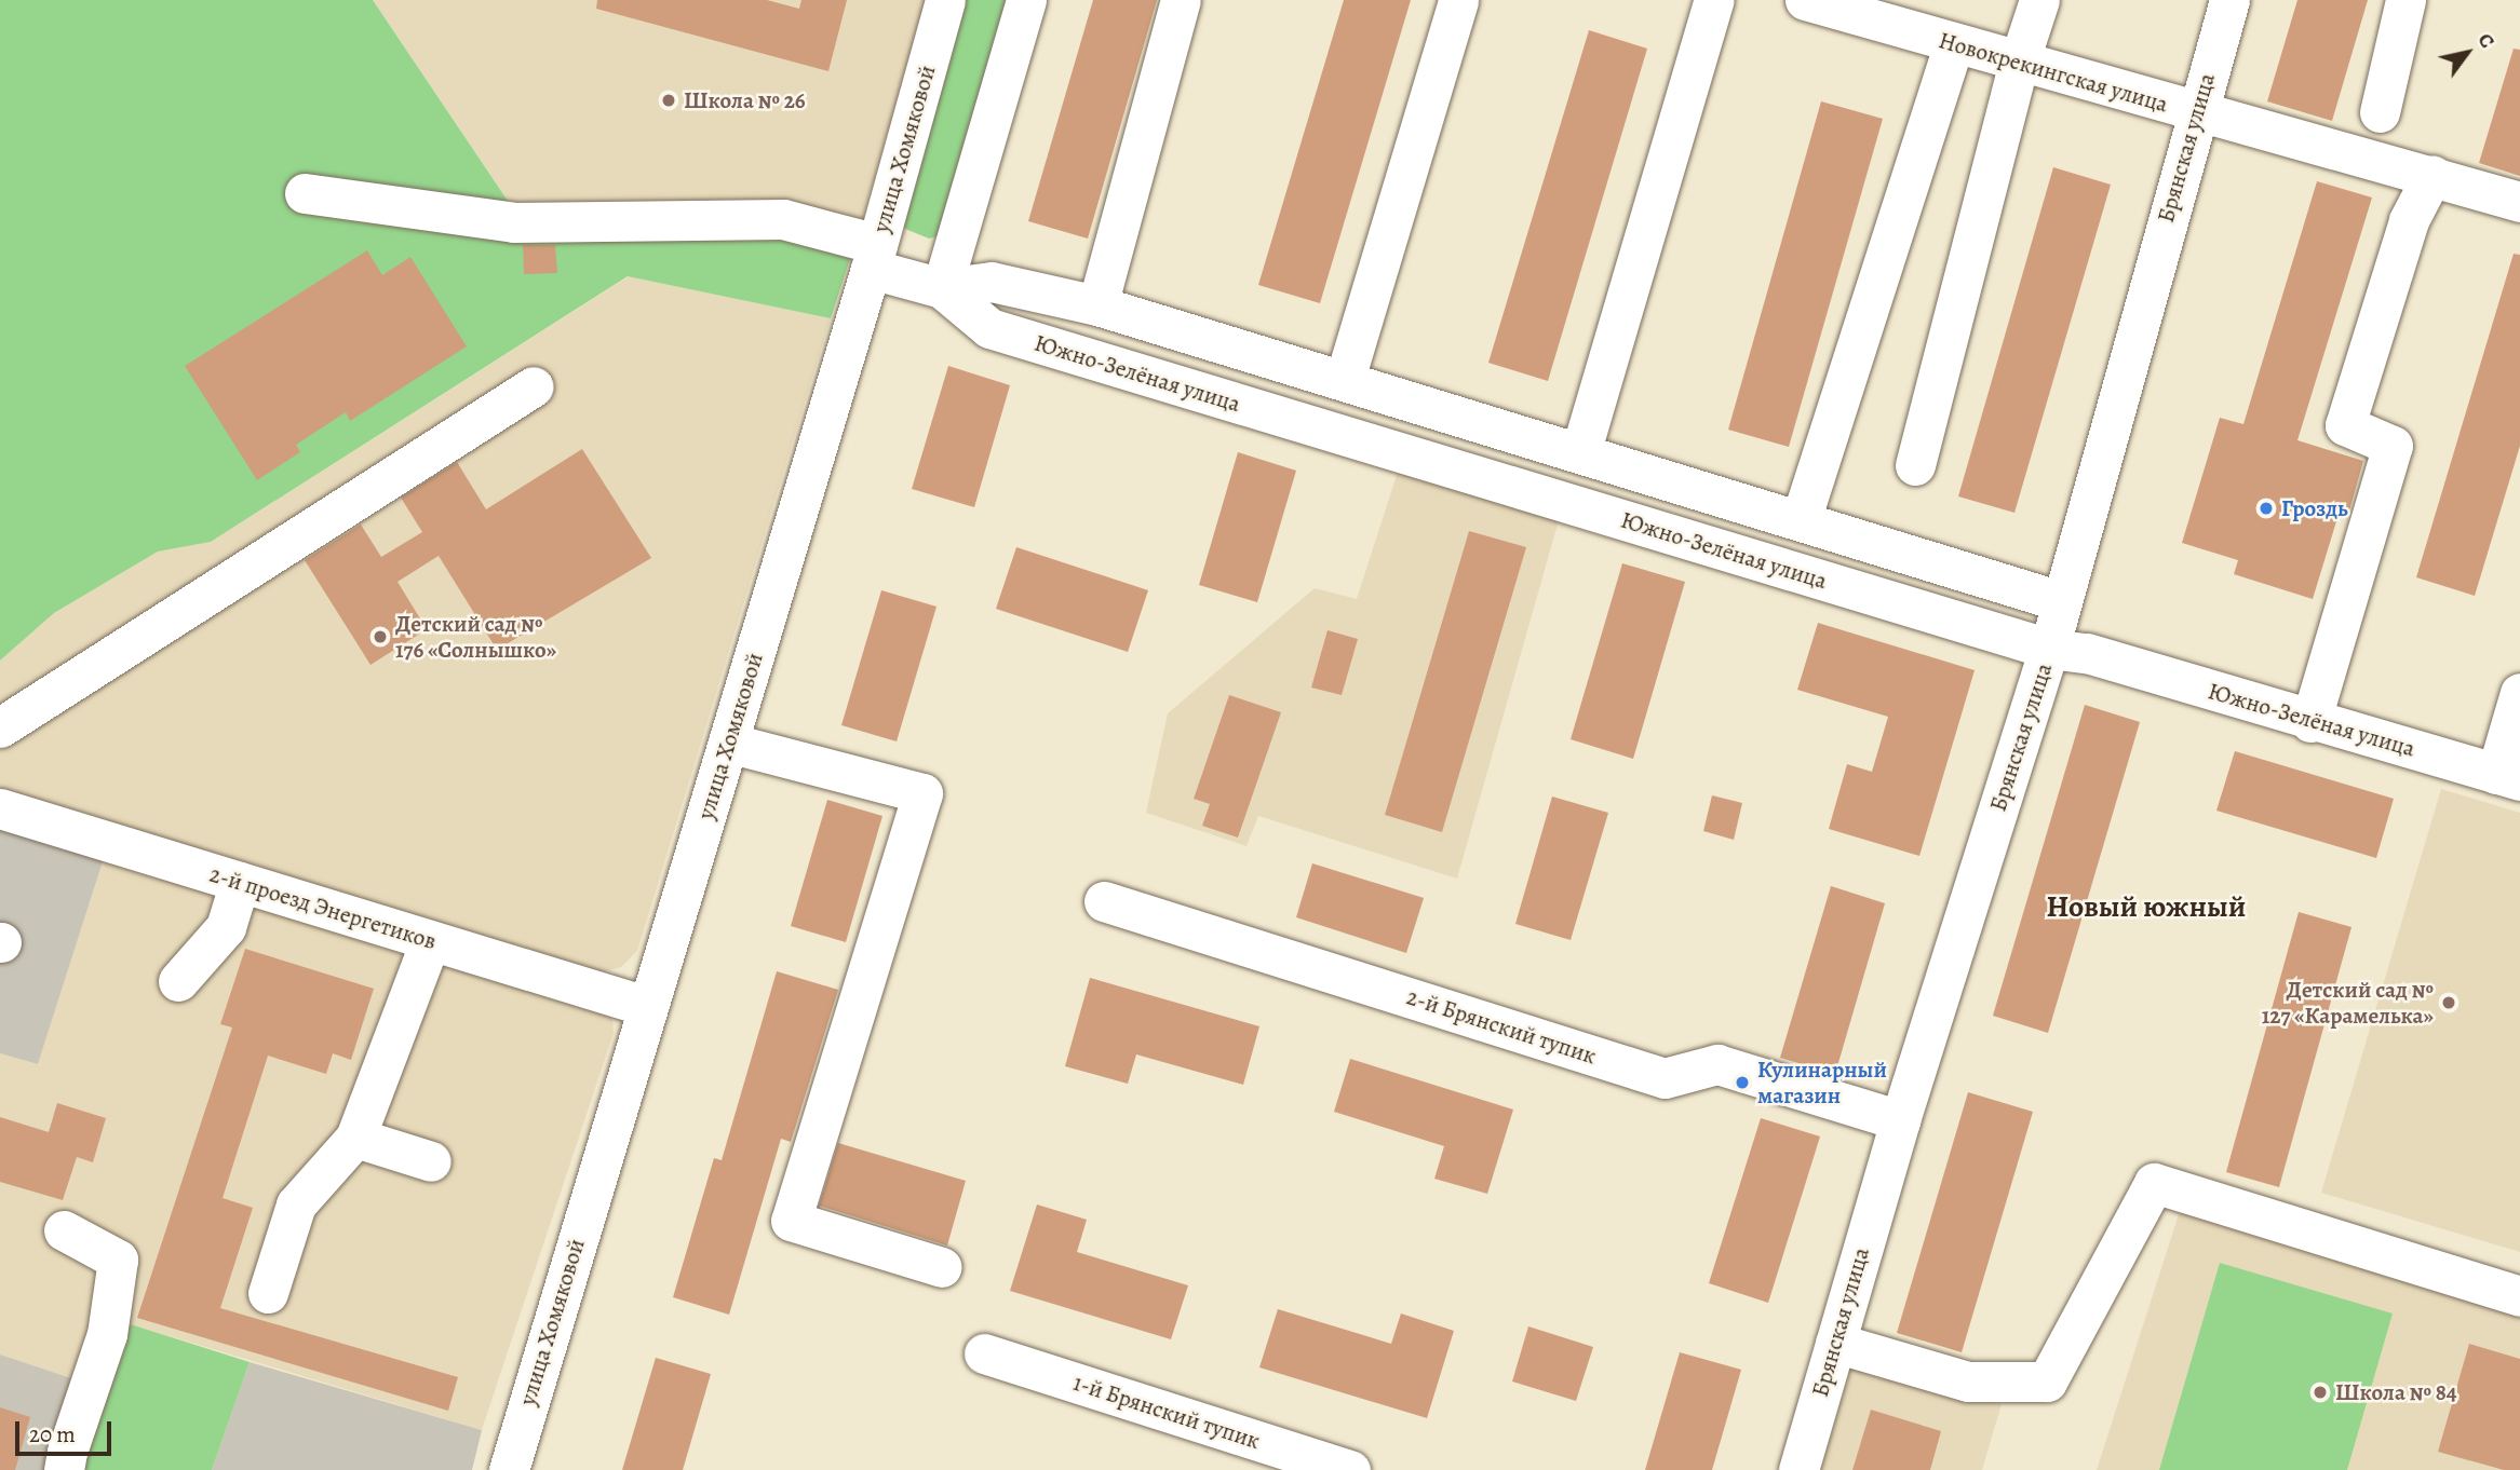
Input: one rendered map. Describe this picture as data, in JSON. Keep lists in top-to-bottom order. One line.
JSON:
{"streets":{"street":["Новокрекингская улица","Брянская улица","улица Хомяковой","Южно-Зелёная улица","2-й проезд Энергетиков","2-й Брянский тупик","1-й Брянский тупик"]},"crossings":[["Новокрекингская улица","Брянская улица"],["Брянская улица","Южно-Зелёная улица"],["Брянская улица","2-й Брянский тупик"],["улица Хомяковой","Южно-Зелёная улица"],["улица Хомяковой","2-й проезд Энергетиков"]],"districts":["Новый южный"],"places":["Школа № 26","Гроздь","Детский сад № 176 «Солнышко»","Детский сад № 127 «Карамелька»","Кулинарный магазин","Школа № 84"],"scale_bar":"20 m","north":"top right"}
